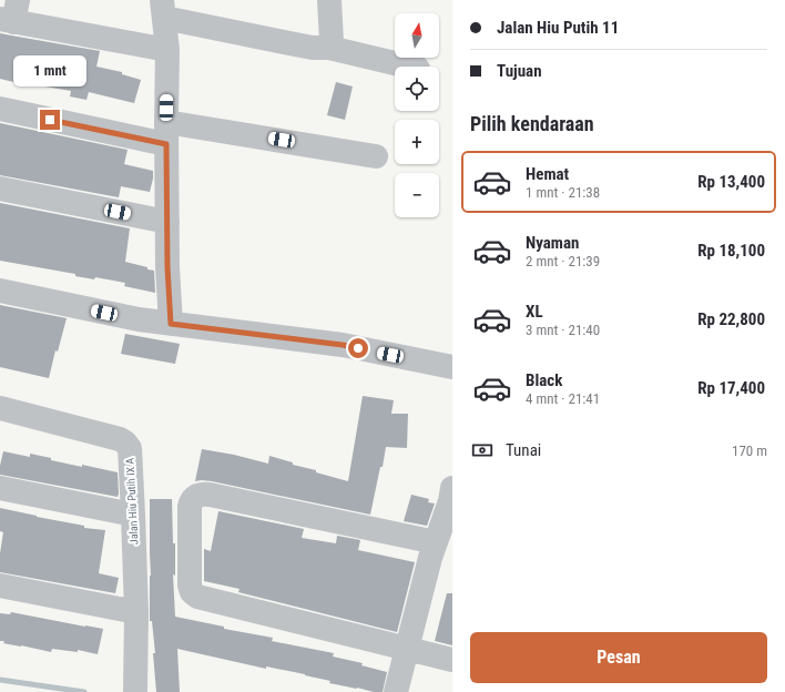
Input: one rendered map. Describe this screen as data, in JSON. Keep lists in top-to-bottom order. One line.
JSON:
{"streets":{"street":["Jalan Hiu Putih IX A"]},"north":"top","page":{"banner":["Jalan Hiu Putih 11","Tujuan"],"map_buttons":["+","−"],"bubble":"1 mnt","heading":"Pilih kendaraan","list":[{"name":"Hemat","note":"1 mnt · 21:38","value":"Rp 13,400"},{"name":"Nyaman","note":"2 mnt · 21:39","value":"Rp 18,100"},{"name":"XL","note":"3 mnt · 21:40","value":"Rp 22,800"},{"name":"Black","note":"4 mnt · 21:41","value":"Rp 17,400"}],"pay":["Tunai","170 m"],"buttons":"Pesan"}}
